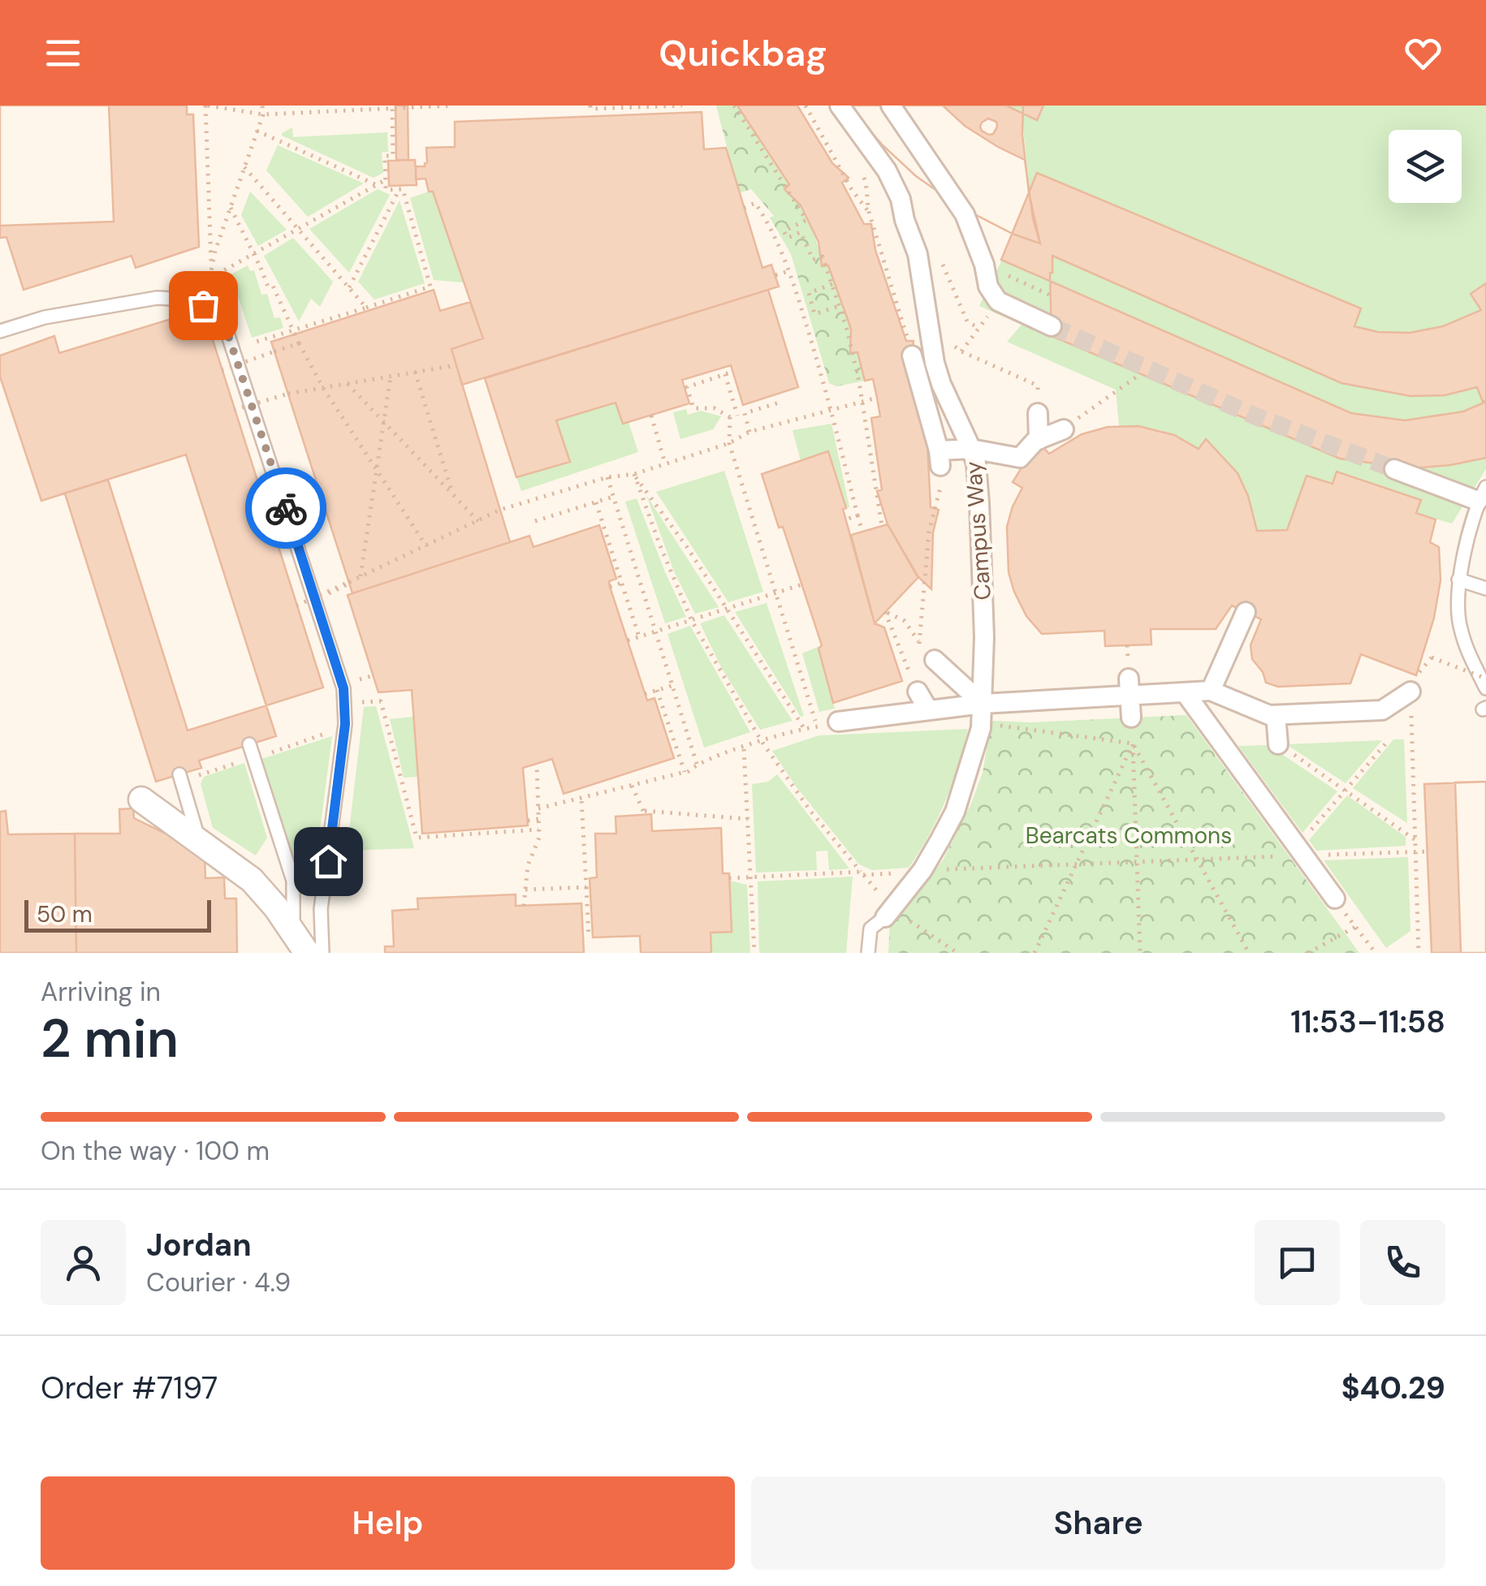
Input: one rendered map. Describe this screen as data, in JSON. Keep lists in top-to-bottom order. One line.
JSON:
{"streets":{"street":["Campus Way"]},"parks":["Bearcats Commons"],"scale_bar":"50 m","page":{"header":"Quickbag","scale":"50 m","heading":["2 min","Arriving in","11:53–11:58"],"panel":["Jordan","Courier · 4.9","Order #7197","$40.29"],"bar":"On the way · 100 m","buttons":["Help","Share"]}}
